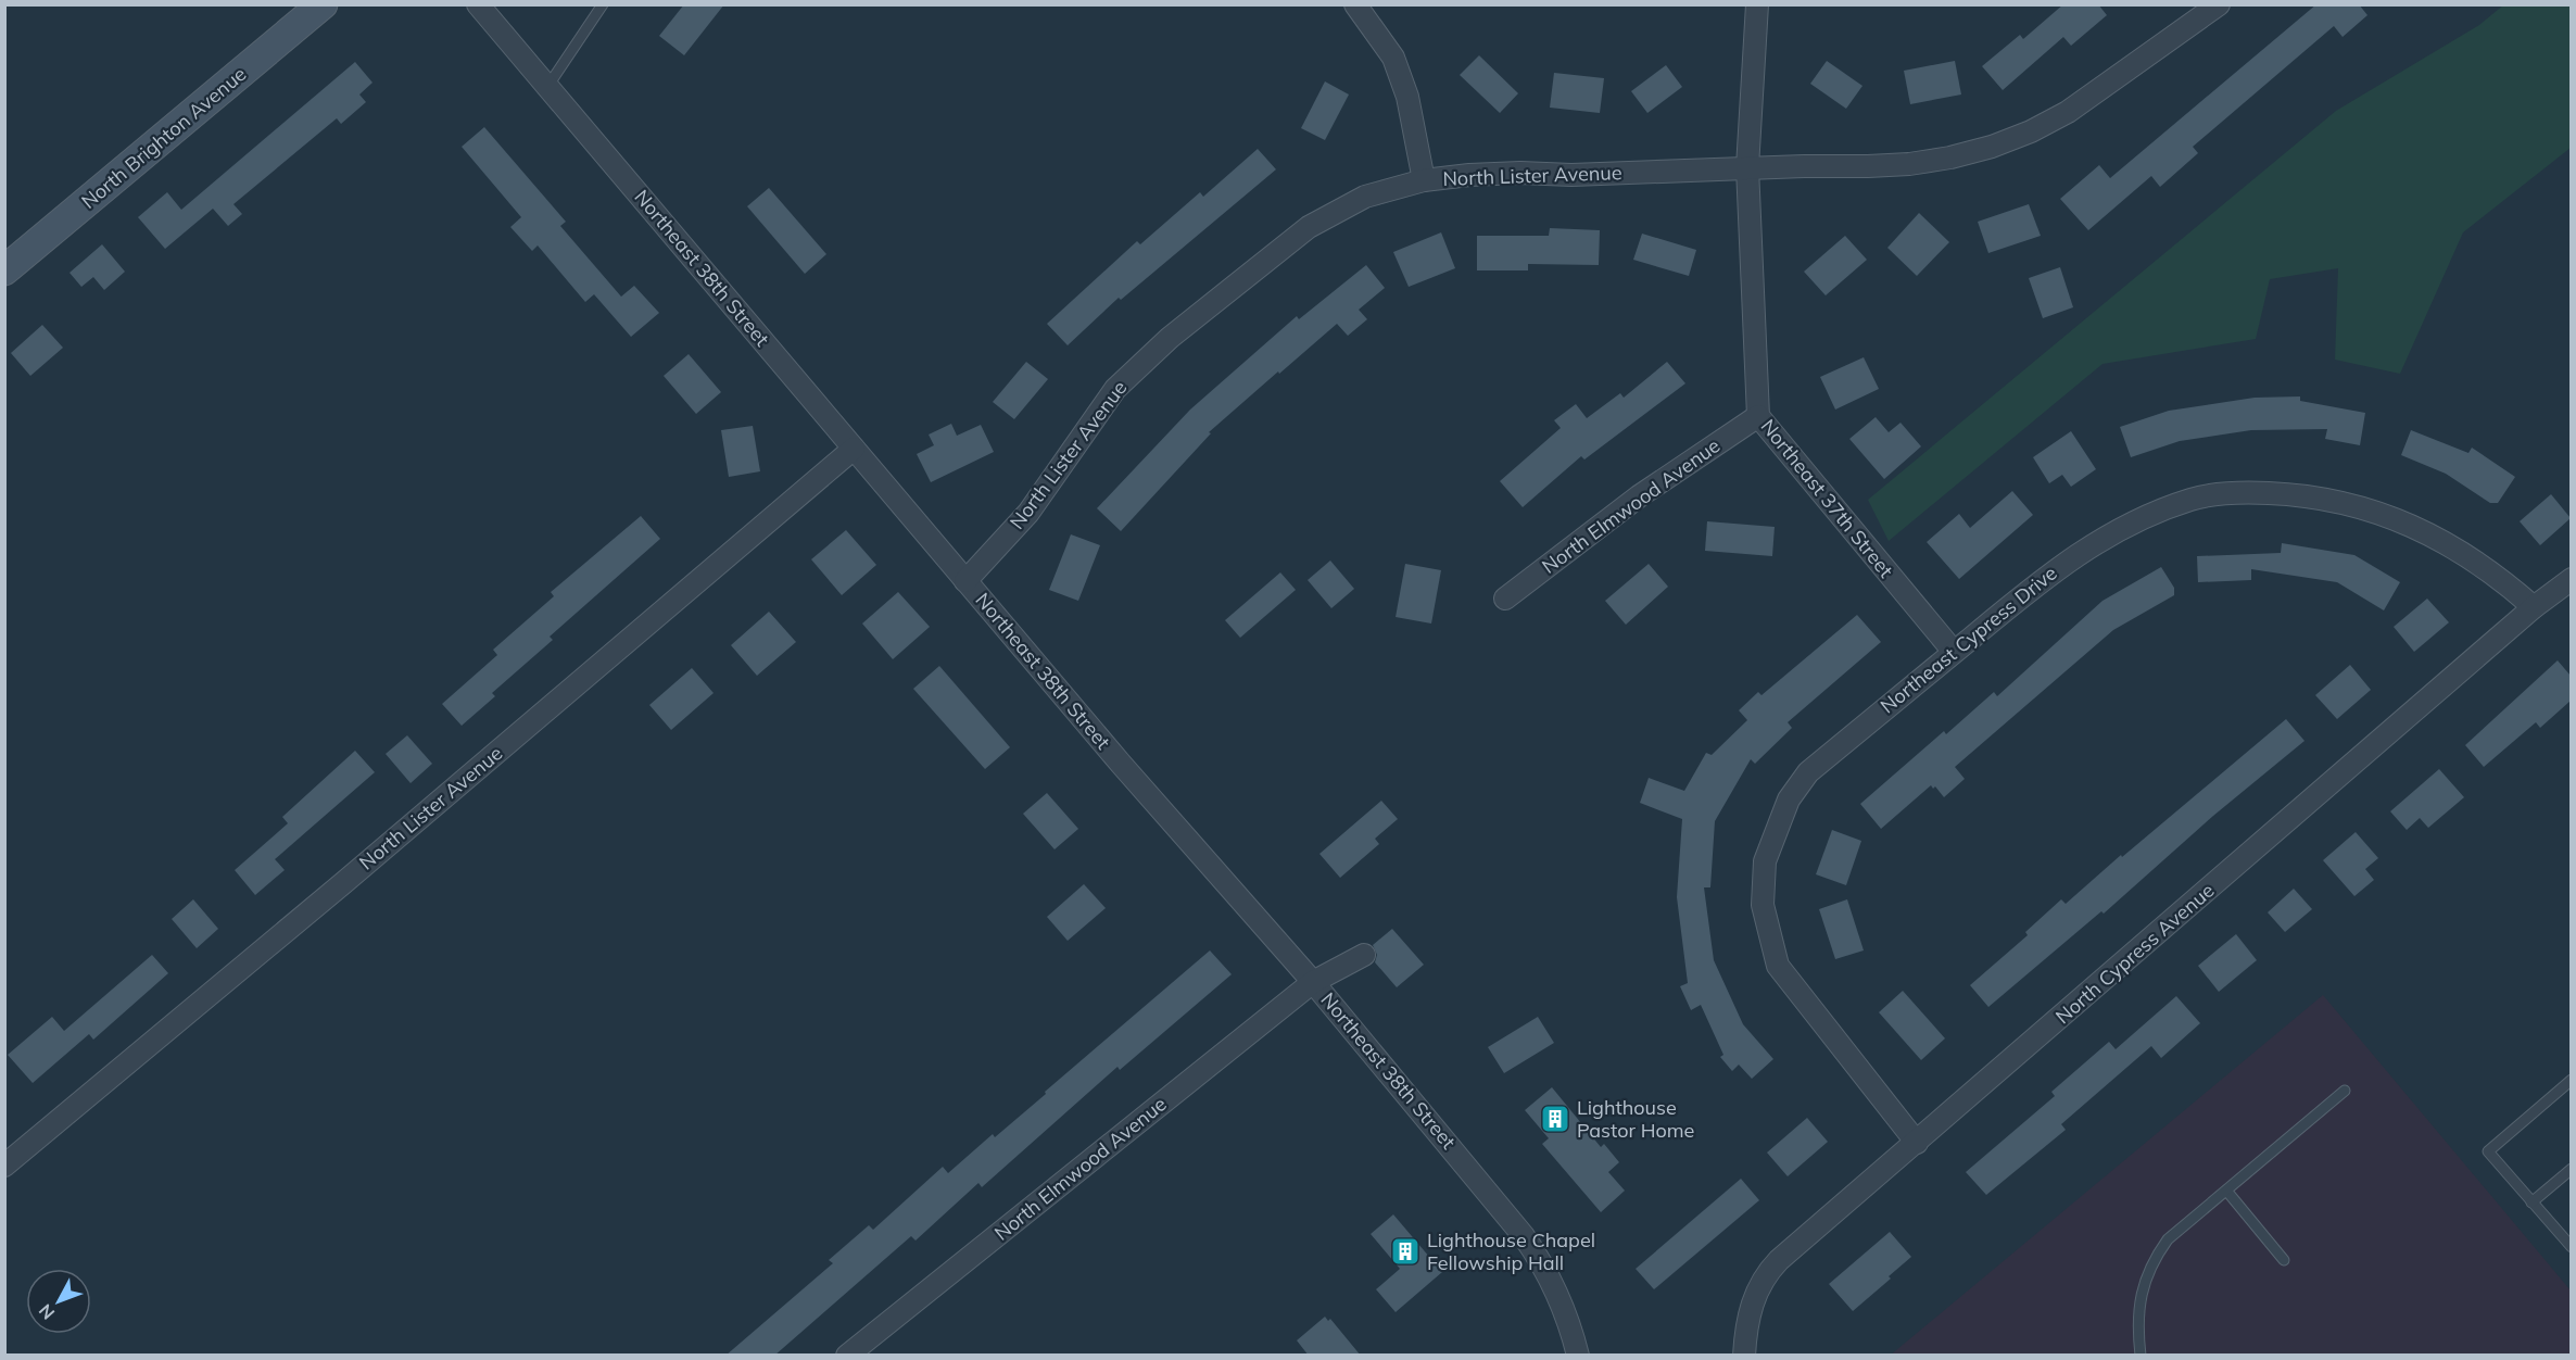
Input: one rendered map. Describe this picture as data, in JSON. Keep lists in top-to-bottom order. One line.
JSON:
{"streets":{"main road":["North Brighton Avenue"],"street":["North Lister Avenue","Northeast 38th Street","Northeast 37th Street","North Elmwood Avenue","Northeast Cypress Drive","North Cypress Avenue"]},"crossings":[["North Lister Avenue","Northeast 38th Street"],["North Lister Avenue","Northeast 37th Street"],["Northeast 38th Street","North Elmwood Avenue"],["Northeast 37th Street","North Elmwood Avenue"],["Northeast 37th Street","Northeast Cypress Drive"],["Northeast Cypress Drive","North Cypress Avenue"]],"places":{"building":["Lighthouse Pastor Home","Lighthouse Chapel Fellowship Hall"]},"north":"bottom left"}
